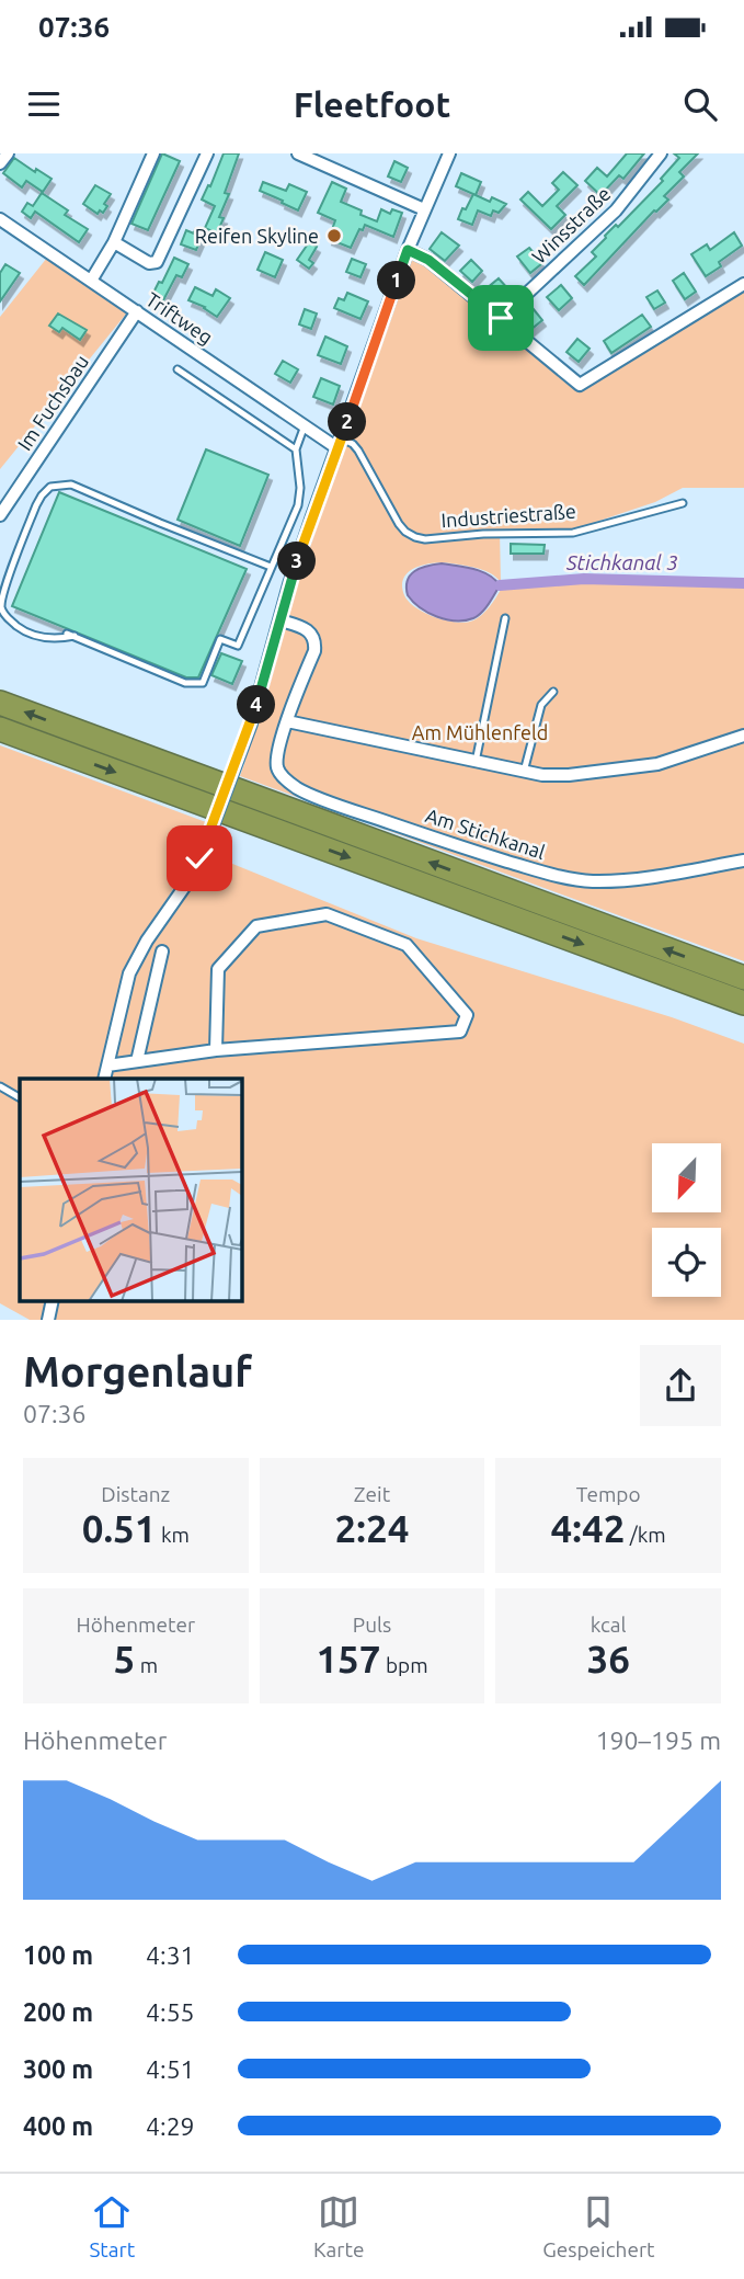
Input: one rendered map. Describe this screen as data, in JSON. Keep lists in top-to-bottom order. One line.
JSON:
{"streets":{"street":["Winsstraße","Triftweg","Im Fuchsbau","Am Stichkanal"],"lane":["Industriestraße"]},"crossings":[["Triftweg","Im Fuchsbau"],["Triftweg","Industriestraße"]],"water":["Stichkanal 3"],"parks":["Am Mühlenfeld"],"places":["Reifen Skyline"],"north":"bottom left","page":{"status":"07:36","header":"Fleetfoot","pins":["1","2","3","4"],"heading":["Morgenlauf","07:36"],"stats":[["Distanz","0.51 km"],["Zeit","2:24"],["Tempo","4:42 /km"],["Höhenmeter","5 m"],["Puls","157 bpm"],["kcal","36"]],"chart":["Höhenmeter","190–195 m"],"list":[{"name":"100 m","note":"4:31"},{"name":"200 m","note":"4:55"},{"name":"300 m","note":"4:51"},{"name":"400 m","note":"4:29"}],"tabs":["Start","Karte","Gespeichert"]}}
